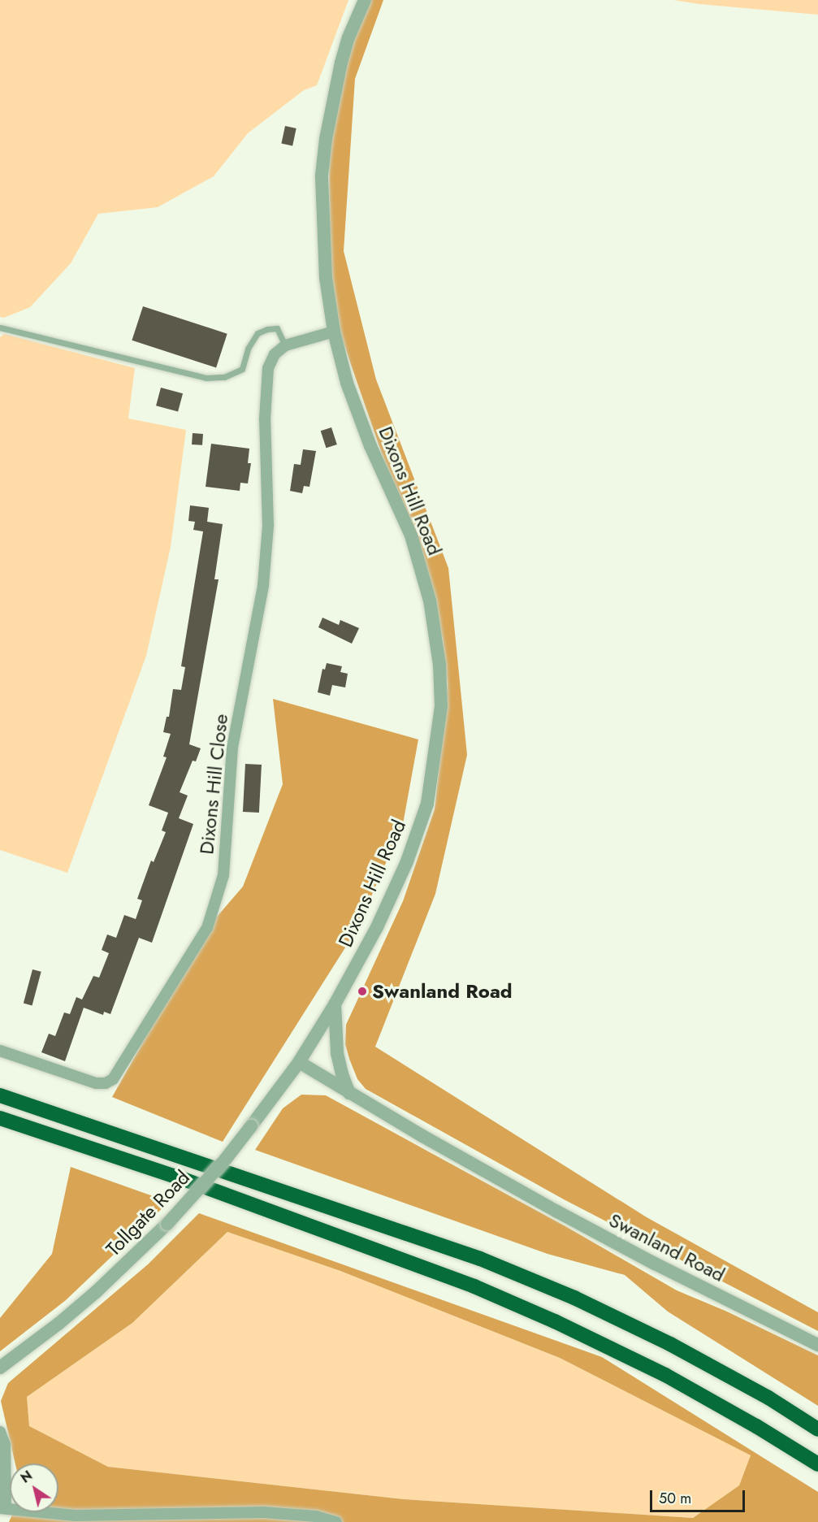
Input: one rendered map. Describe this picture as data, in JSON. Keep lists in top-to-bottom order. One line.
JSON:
{"streets":{"street":["Dixons Hill Road","Dixons Hill Close","Tollgate Road","Swanland Road"]},"crossings":[["Dixons Hill Road","Tollgate Road"],["Dixons Hill Road","Swanland Road"],["Tollgate Road","Swanland Road"]],"places":["Swanland Road"],"scale_bar":"50 m","north":"top left"}
